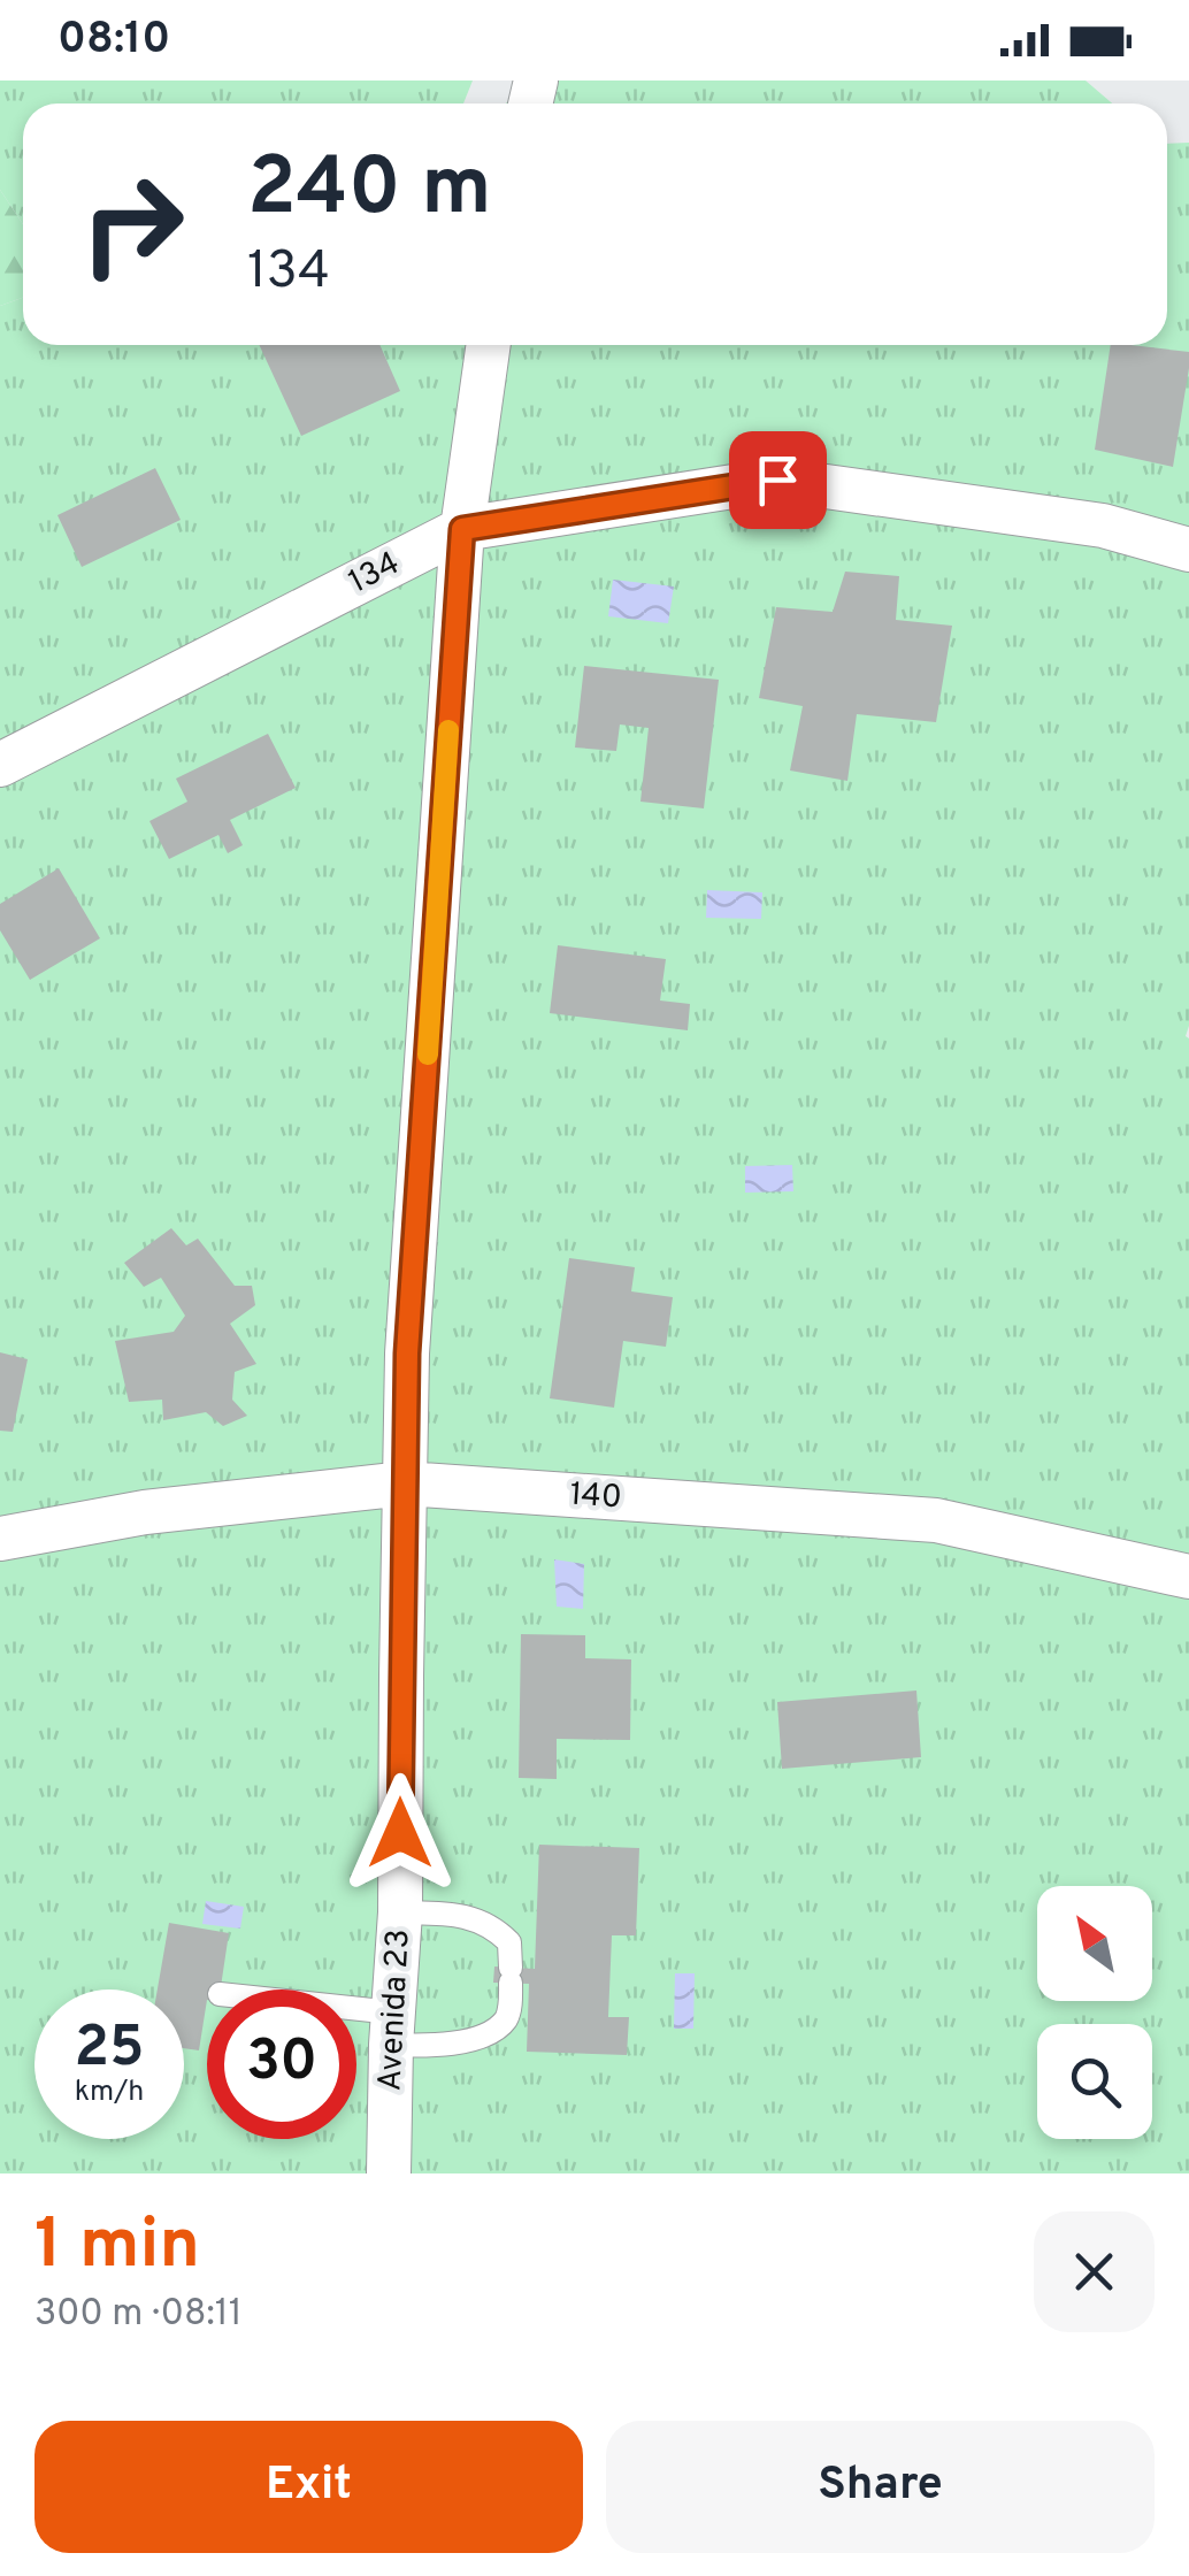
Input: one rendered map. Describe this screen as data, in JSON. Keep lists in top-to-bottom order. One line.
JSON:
{"streets":{"street":["134","140","Avenida 23"]},"crossings":[["134","Avenida 23"],["140","Avenida 23"]],"north":"top left","page":{"status":"08:10","turn":["240 m","134"],"speed":"25 km/h","limit":"30","heading":["1 min","300 m · 08:11"],"buttons":["Exit","Share"]}}
